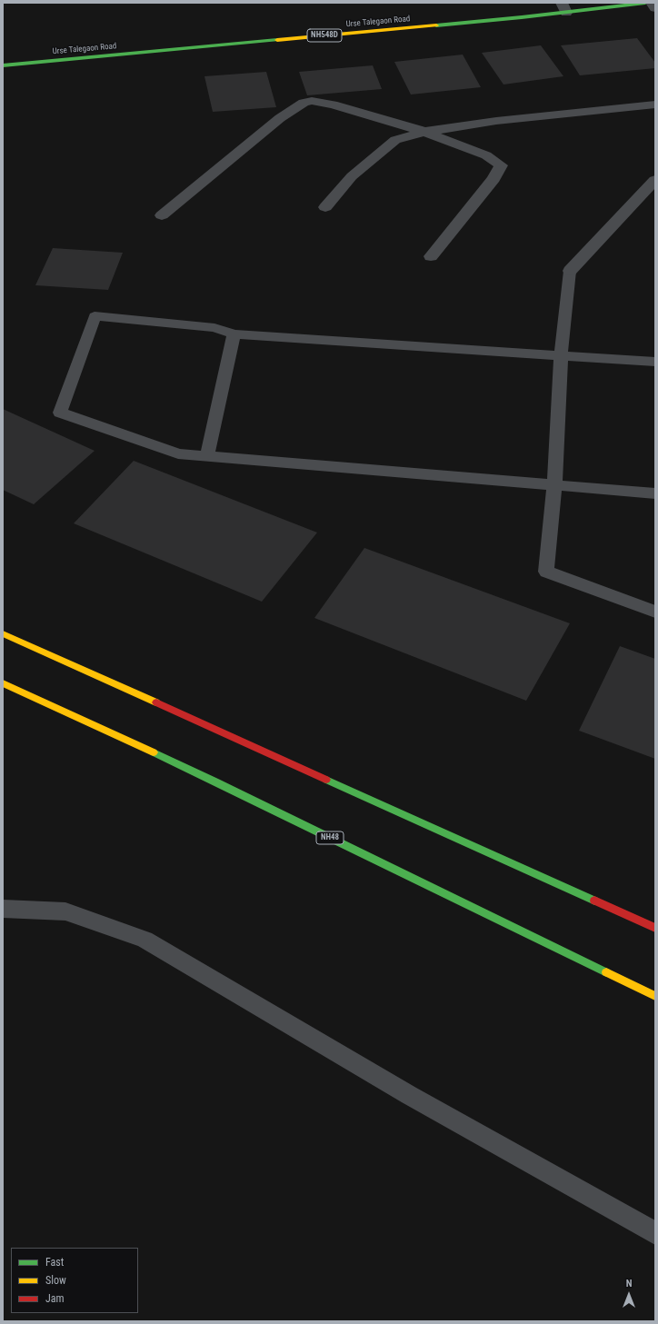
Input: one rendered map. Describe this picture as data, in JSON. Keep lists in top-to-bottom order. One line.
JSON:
{"streets":{"highway":["Urse Talegaon Road","NH548D","NH48"]},"legend":["Fast","Slow","Jam"],"north":"top"}
